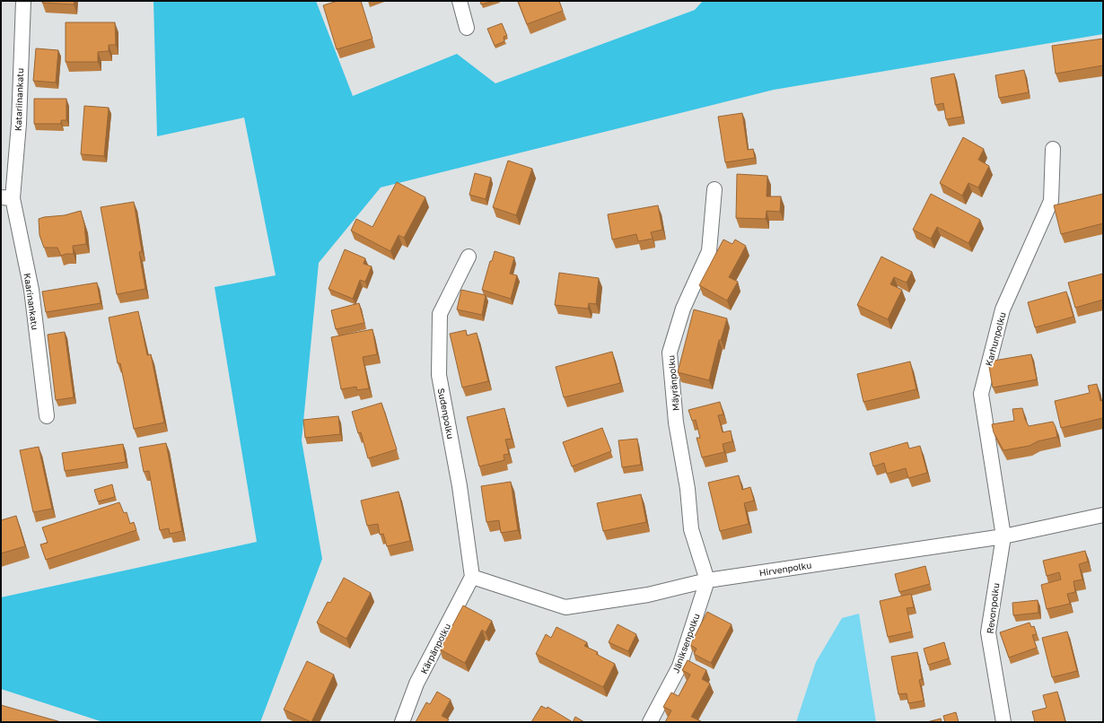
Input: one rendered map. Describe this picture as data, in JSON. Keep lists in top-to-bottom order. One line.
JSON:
{"streets":{"street":["Katariinankatu","Kaarinankatu","Karhunpolku","Mäyränpolku","Sudenpolku","Hirvenpolku","Revonpolku","Jäniksenpolku","Kärpänpolku"]},"crossings":[["Katariinankatu","Kaarinankatu"],["Karhunpolku","Hirvenpolku"],["Karhunpolku","Revonpolku"],["Mäyränpolku","Hirvenpolku"],["Mäyränpolku","Jäniksenpolku"],["Sudenpolku","Hirvenpolku"],["Sudenpolku","Kärpänpolku"],["Hirvenpolku","Revonpolku"],["Hirvenpolku","Jäniksenpolku"],["Hirvenpolku","Kärpänpolku"]]}
